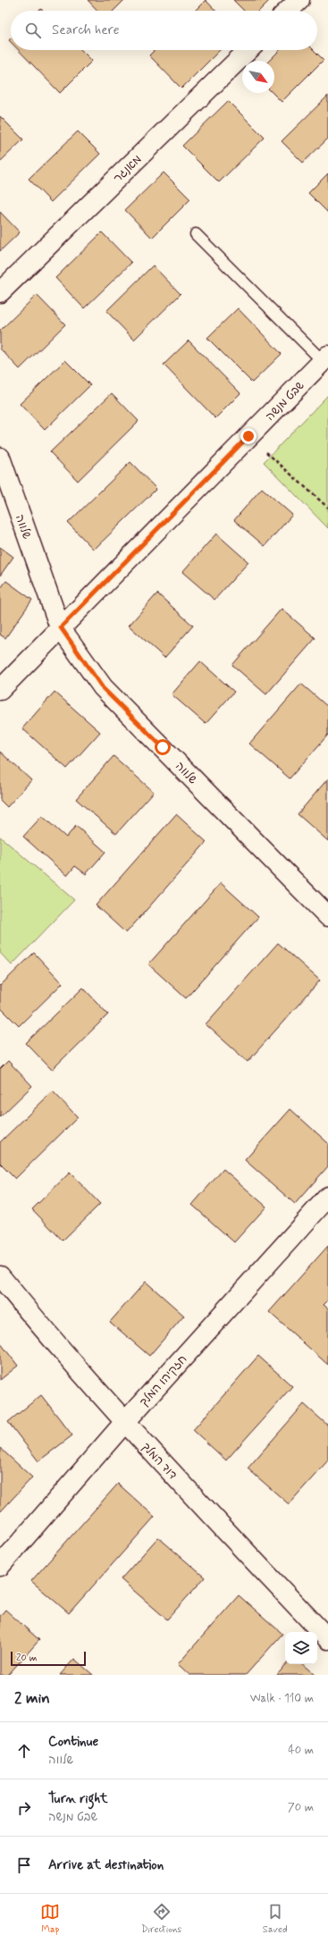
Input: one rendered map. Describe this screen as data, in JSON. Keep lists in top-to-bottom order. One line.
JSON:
{"streets":{"street":["מאנגר","שבט מנשה","שלווה","חזקיהו המלך","דוד המלך"]},"crossings":[["שבט מנשה","שלווה"],["חזקיהו המלך","דוד המלך"]],"scale_bar":"20 m","north":"bottom right","page":{"search":"Search here","scale":"20 m","heading":["2 min","Walk · 110 m"],"list":[["Continue","שלווה","40 m"],["Turn right","שבט מנשה","70 m"],"Arrive at destination"],"nav":["Map","Directions","Saved"]}}
